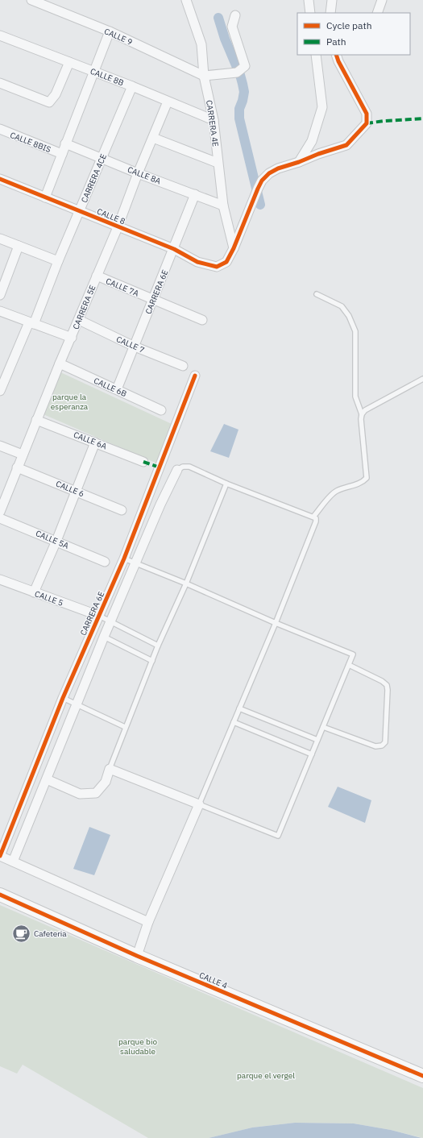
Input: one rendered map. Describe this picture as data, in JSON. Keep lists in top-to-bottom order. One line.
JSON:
{"streets":{"street":["CALLE 9","CALLE 8B","CARRERA 4E","CALLE 8BIS","CALLE 8A","CARRERA 4CE","CALLE 8","CALLE 7A","CARRERA 6E","CARRERA 5E","CALLE 7","CALLE 6B","CALLE 6A","CALLE 6","CALLE 5A","CALLE 5","CALLE 4"]},"crossings":[["CALLE 9","CARRERA 4E"],["CALLE 8B","CARRERA 4E"],["CALLE 8B","CARRERA 4CE"],["CALLE 8B","CARRERA 5E"],["CARRERA 4E","CALLE 8A"],["CARRERA 4E","CALLE 8"],["CALLE 8A","CARRERA 4CE"],["CALLE 8A","CARRERA 6E"],["CALLE 8A","CARRERA 5E"],["CARRERA 4CE","CALLE 8"],["CALLE 8","CARRERA 6E"],["CALLE 8","CARRERA 5E"],["CALLE 7A","CARRERA 6E"],["CALLE 7A","CARRERA 5E"],["CARRERA 6E","CALLE 7"],["CARRERA 6E","CALLE 6B"],["CARRERA 6E","CALLE 5"],["CARRERA 5E","CALLE 7"],["CARRERA 5E","CALLE 6B"],["CARRERA 5E","CALLE 6A"],["CARRERA 5E","CALLE 6"]],"parks":["parque la esperanza","parque bio saludable","parque el vergel"],"places":{"cafe":["Cafeteria"]},"legend":["Cycle path","Path"]}
